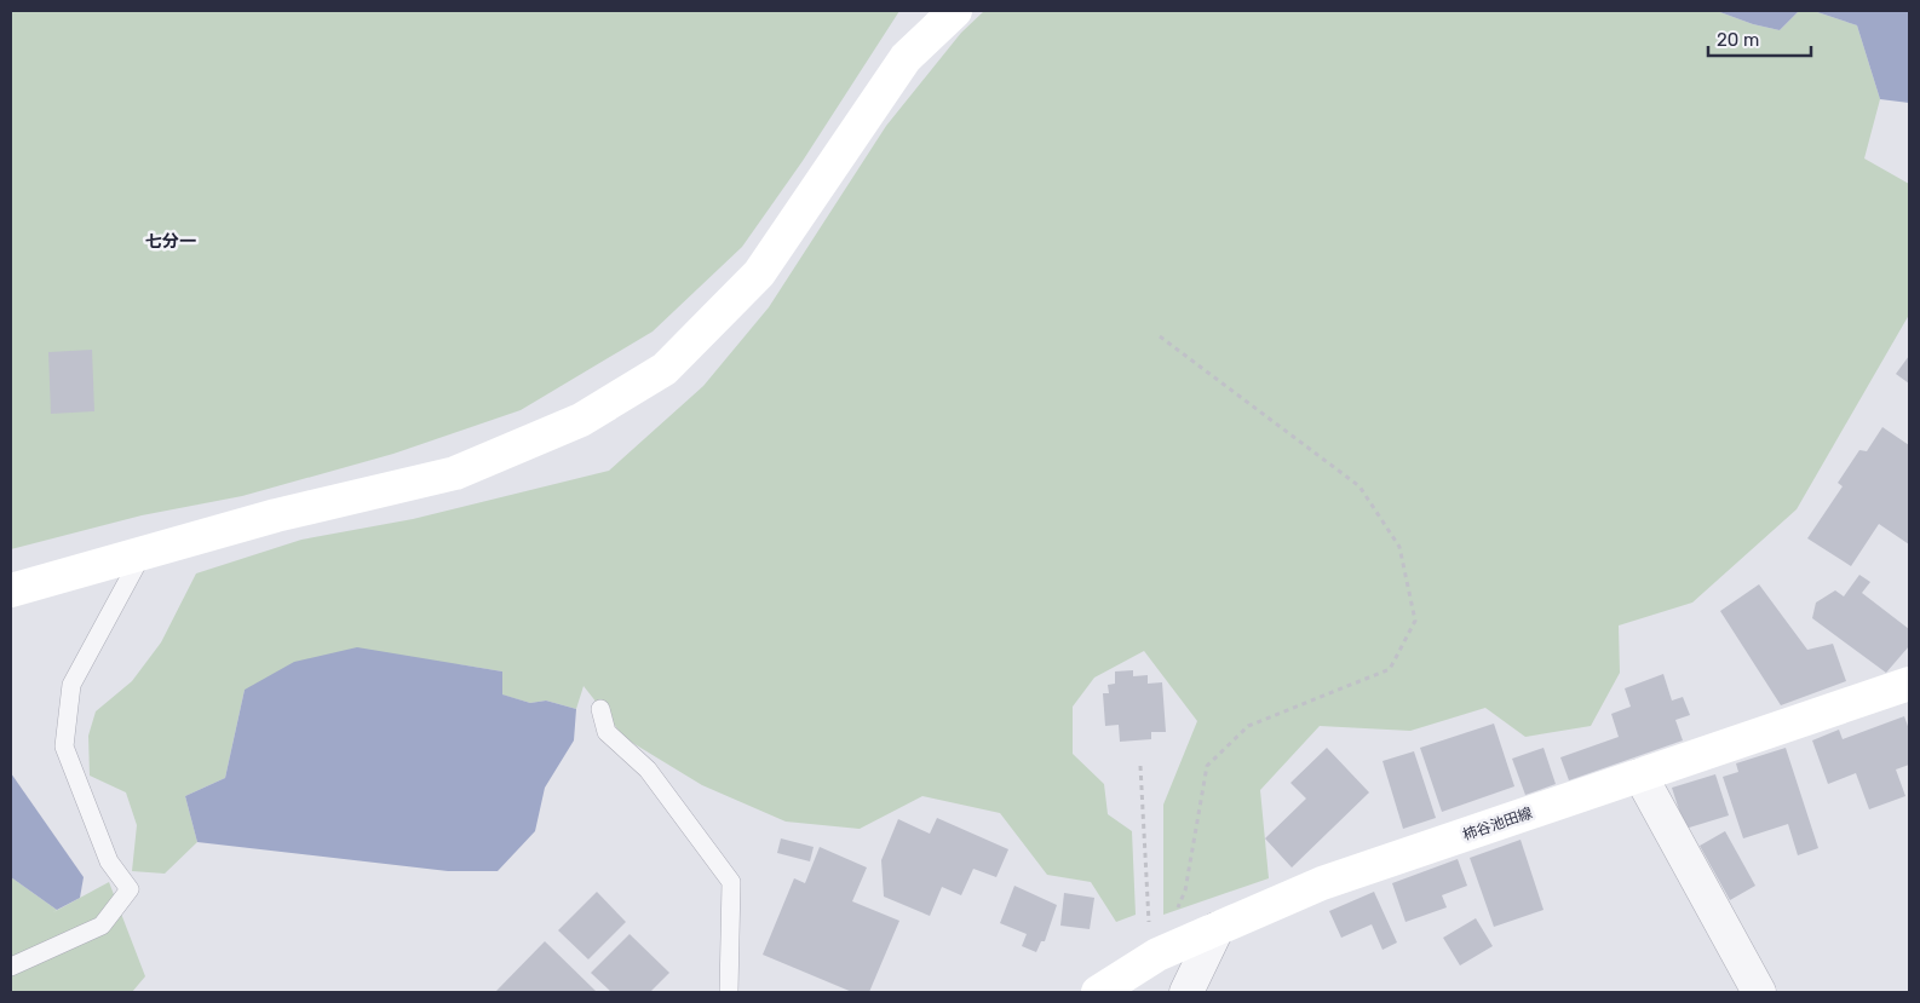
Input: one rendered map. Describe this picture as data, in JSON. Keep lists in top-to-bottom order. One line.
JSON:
{"streets":{"street":["柿谷池田線"]},"districts":["七分一"],"scale_bar":"20 m"}
